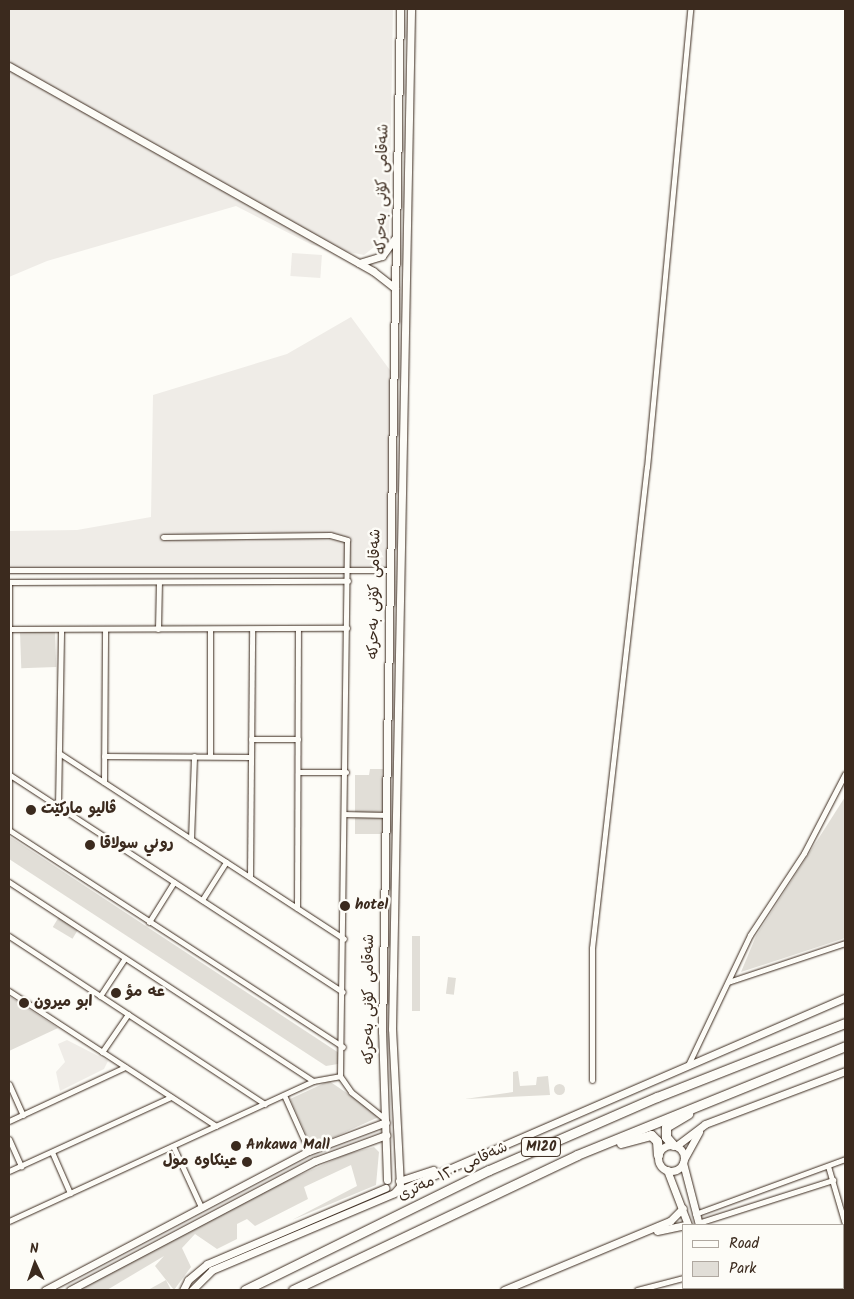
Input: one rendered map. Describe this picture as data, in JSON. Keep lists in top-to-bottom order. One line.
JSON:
{"streets":{"highway":["M120","شەقامی ١٢٠ مەتری"],"street":["شەقامی کۆنی بەحرکە"]},"places":["ڤالیو مارکێت","روني سولاقا","hotel","عه مؤ","ابو ميرون","Ankawa Mall","عينكاوه مول"],"legend":["Road","Park"],"north":"top"}
